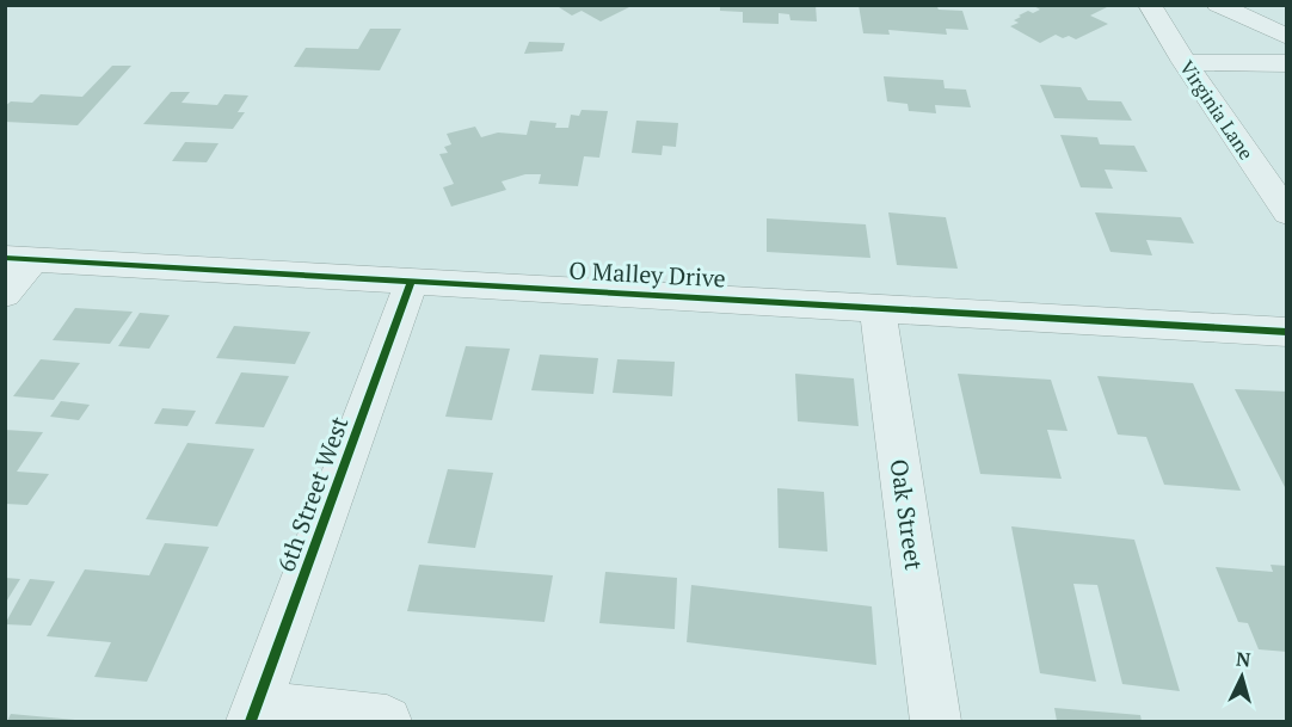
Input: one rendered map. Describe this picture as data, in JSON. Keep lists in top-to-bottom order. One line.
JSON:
{"streets":{"street":["Virginia Lane","O Malley Drive","6th Street West","Oak Street"]},"crossings":[["O Malley Drive","6th Street West"],["O Malley Drive","Oak Street"]],"north":"top"}
